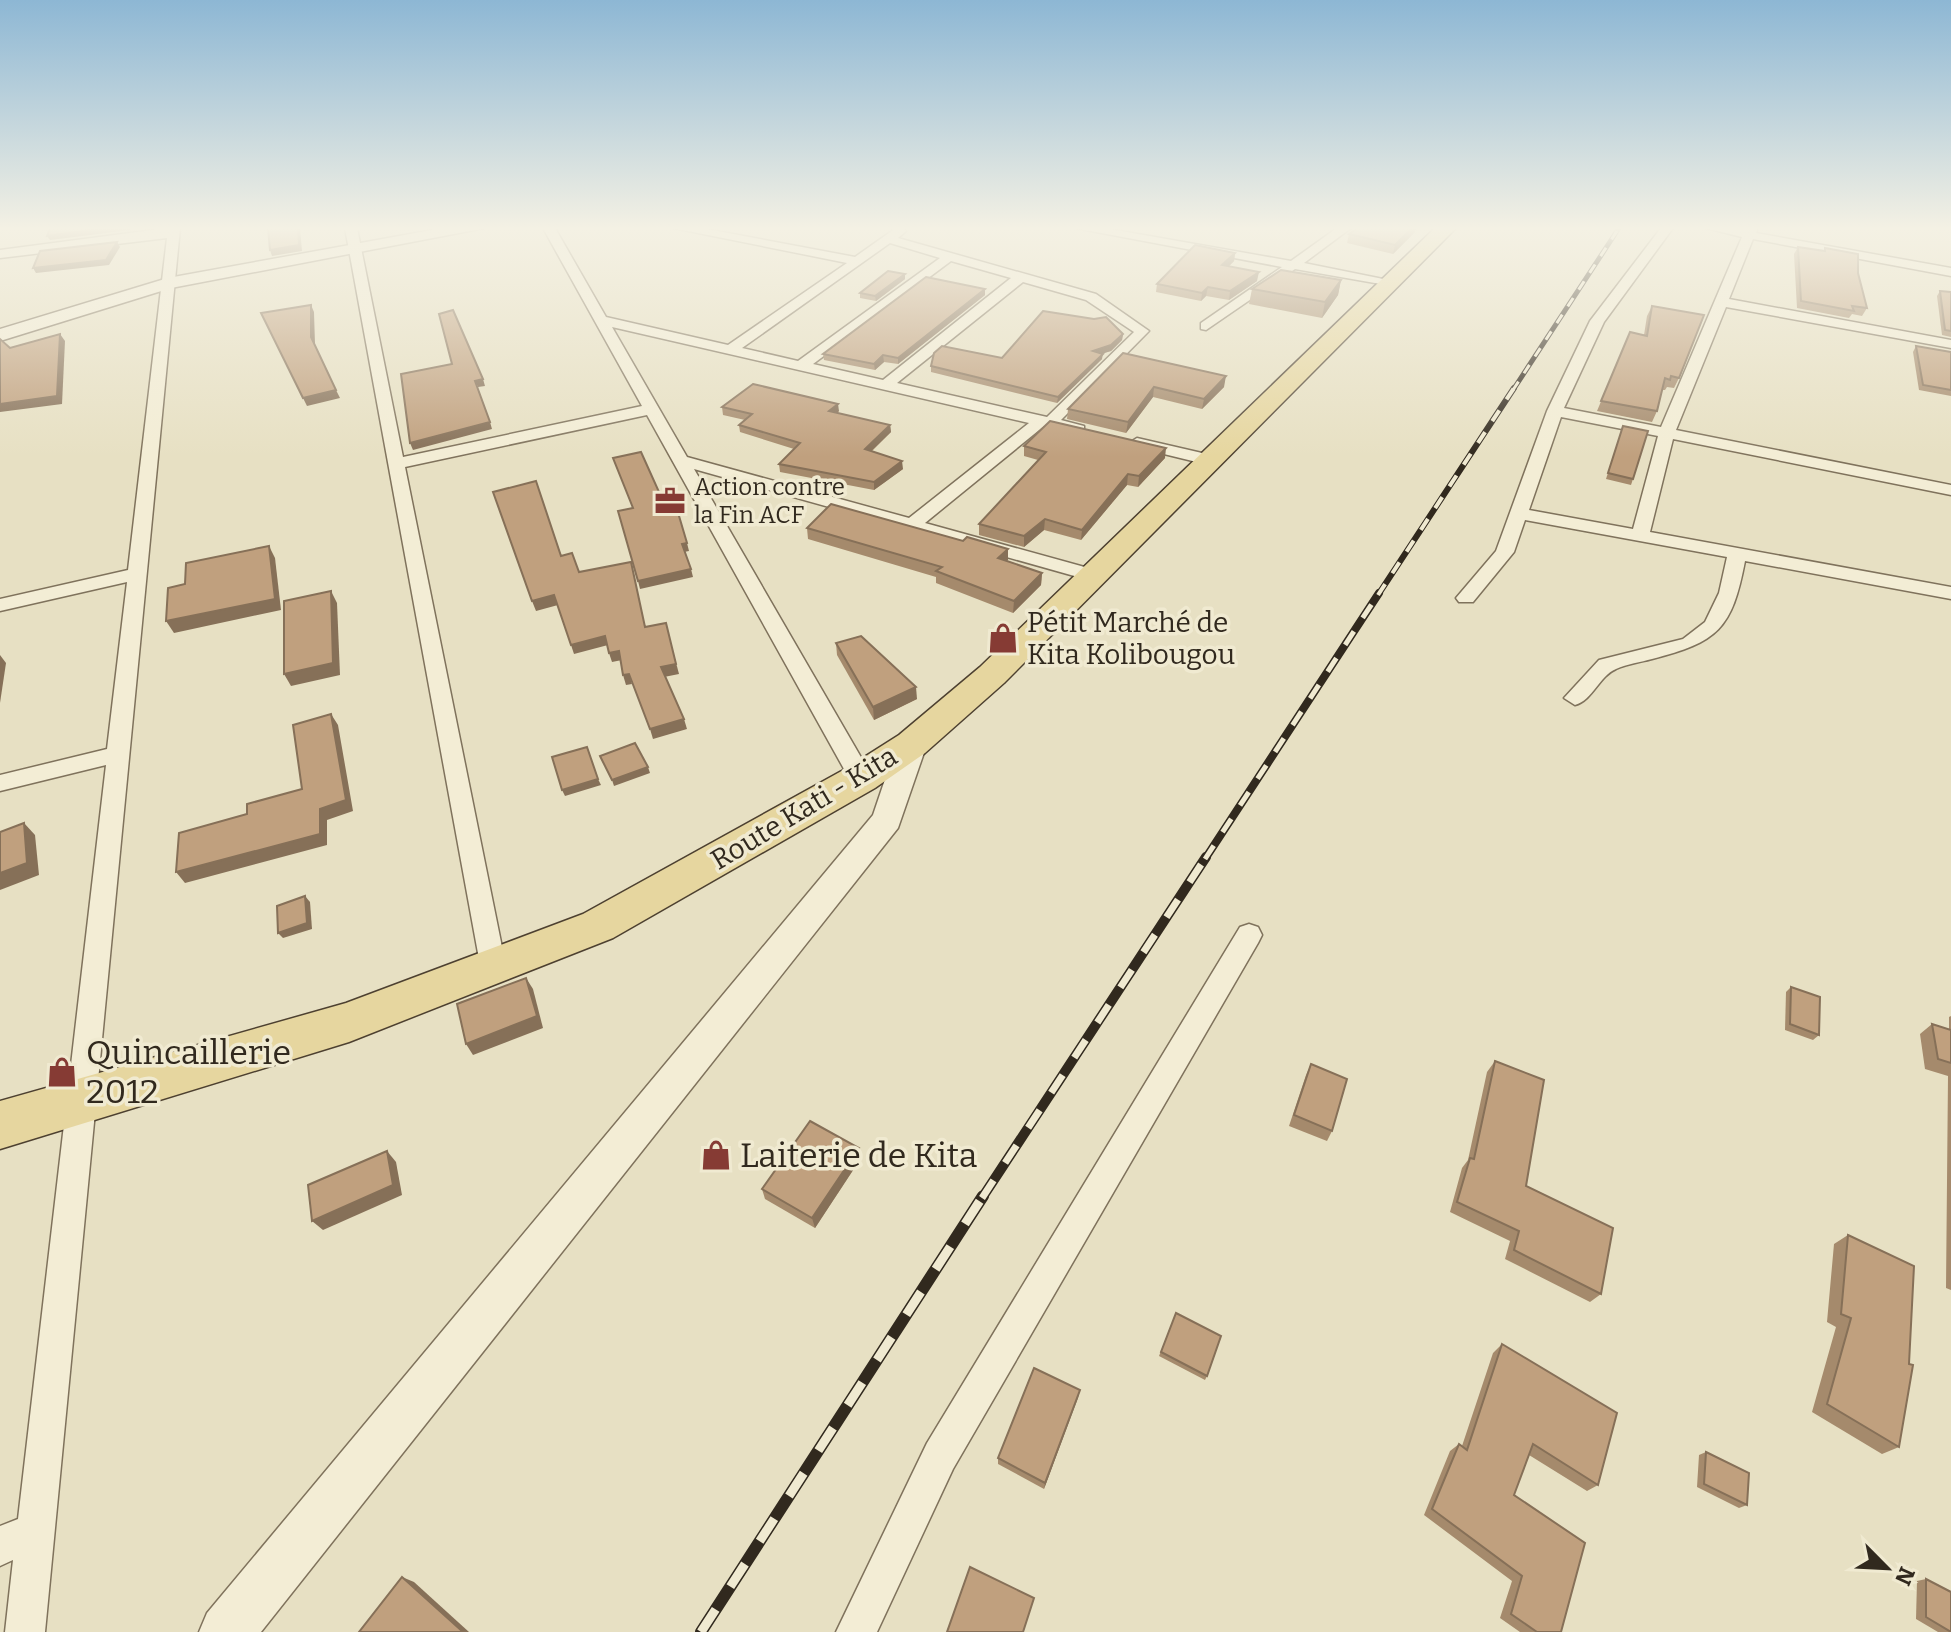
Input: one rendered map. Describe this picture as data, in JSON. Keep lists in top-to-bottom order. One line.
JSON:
{"streets":{"main road":["Route Kati - Kita"]},"places":{"office":["Action contre la Fin ACF"],"shop":["Pétit Marché de Kita Kolibougou","Quincaillerie 2012","Laiterie de Kita"]},"north":"bottom right"}
